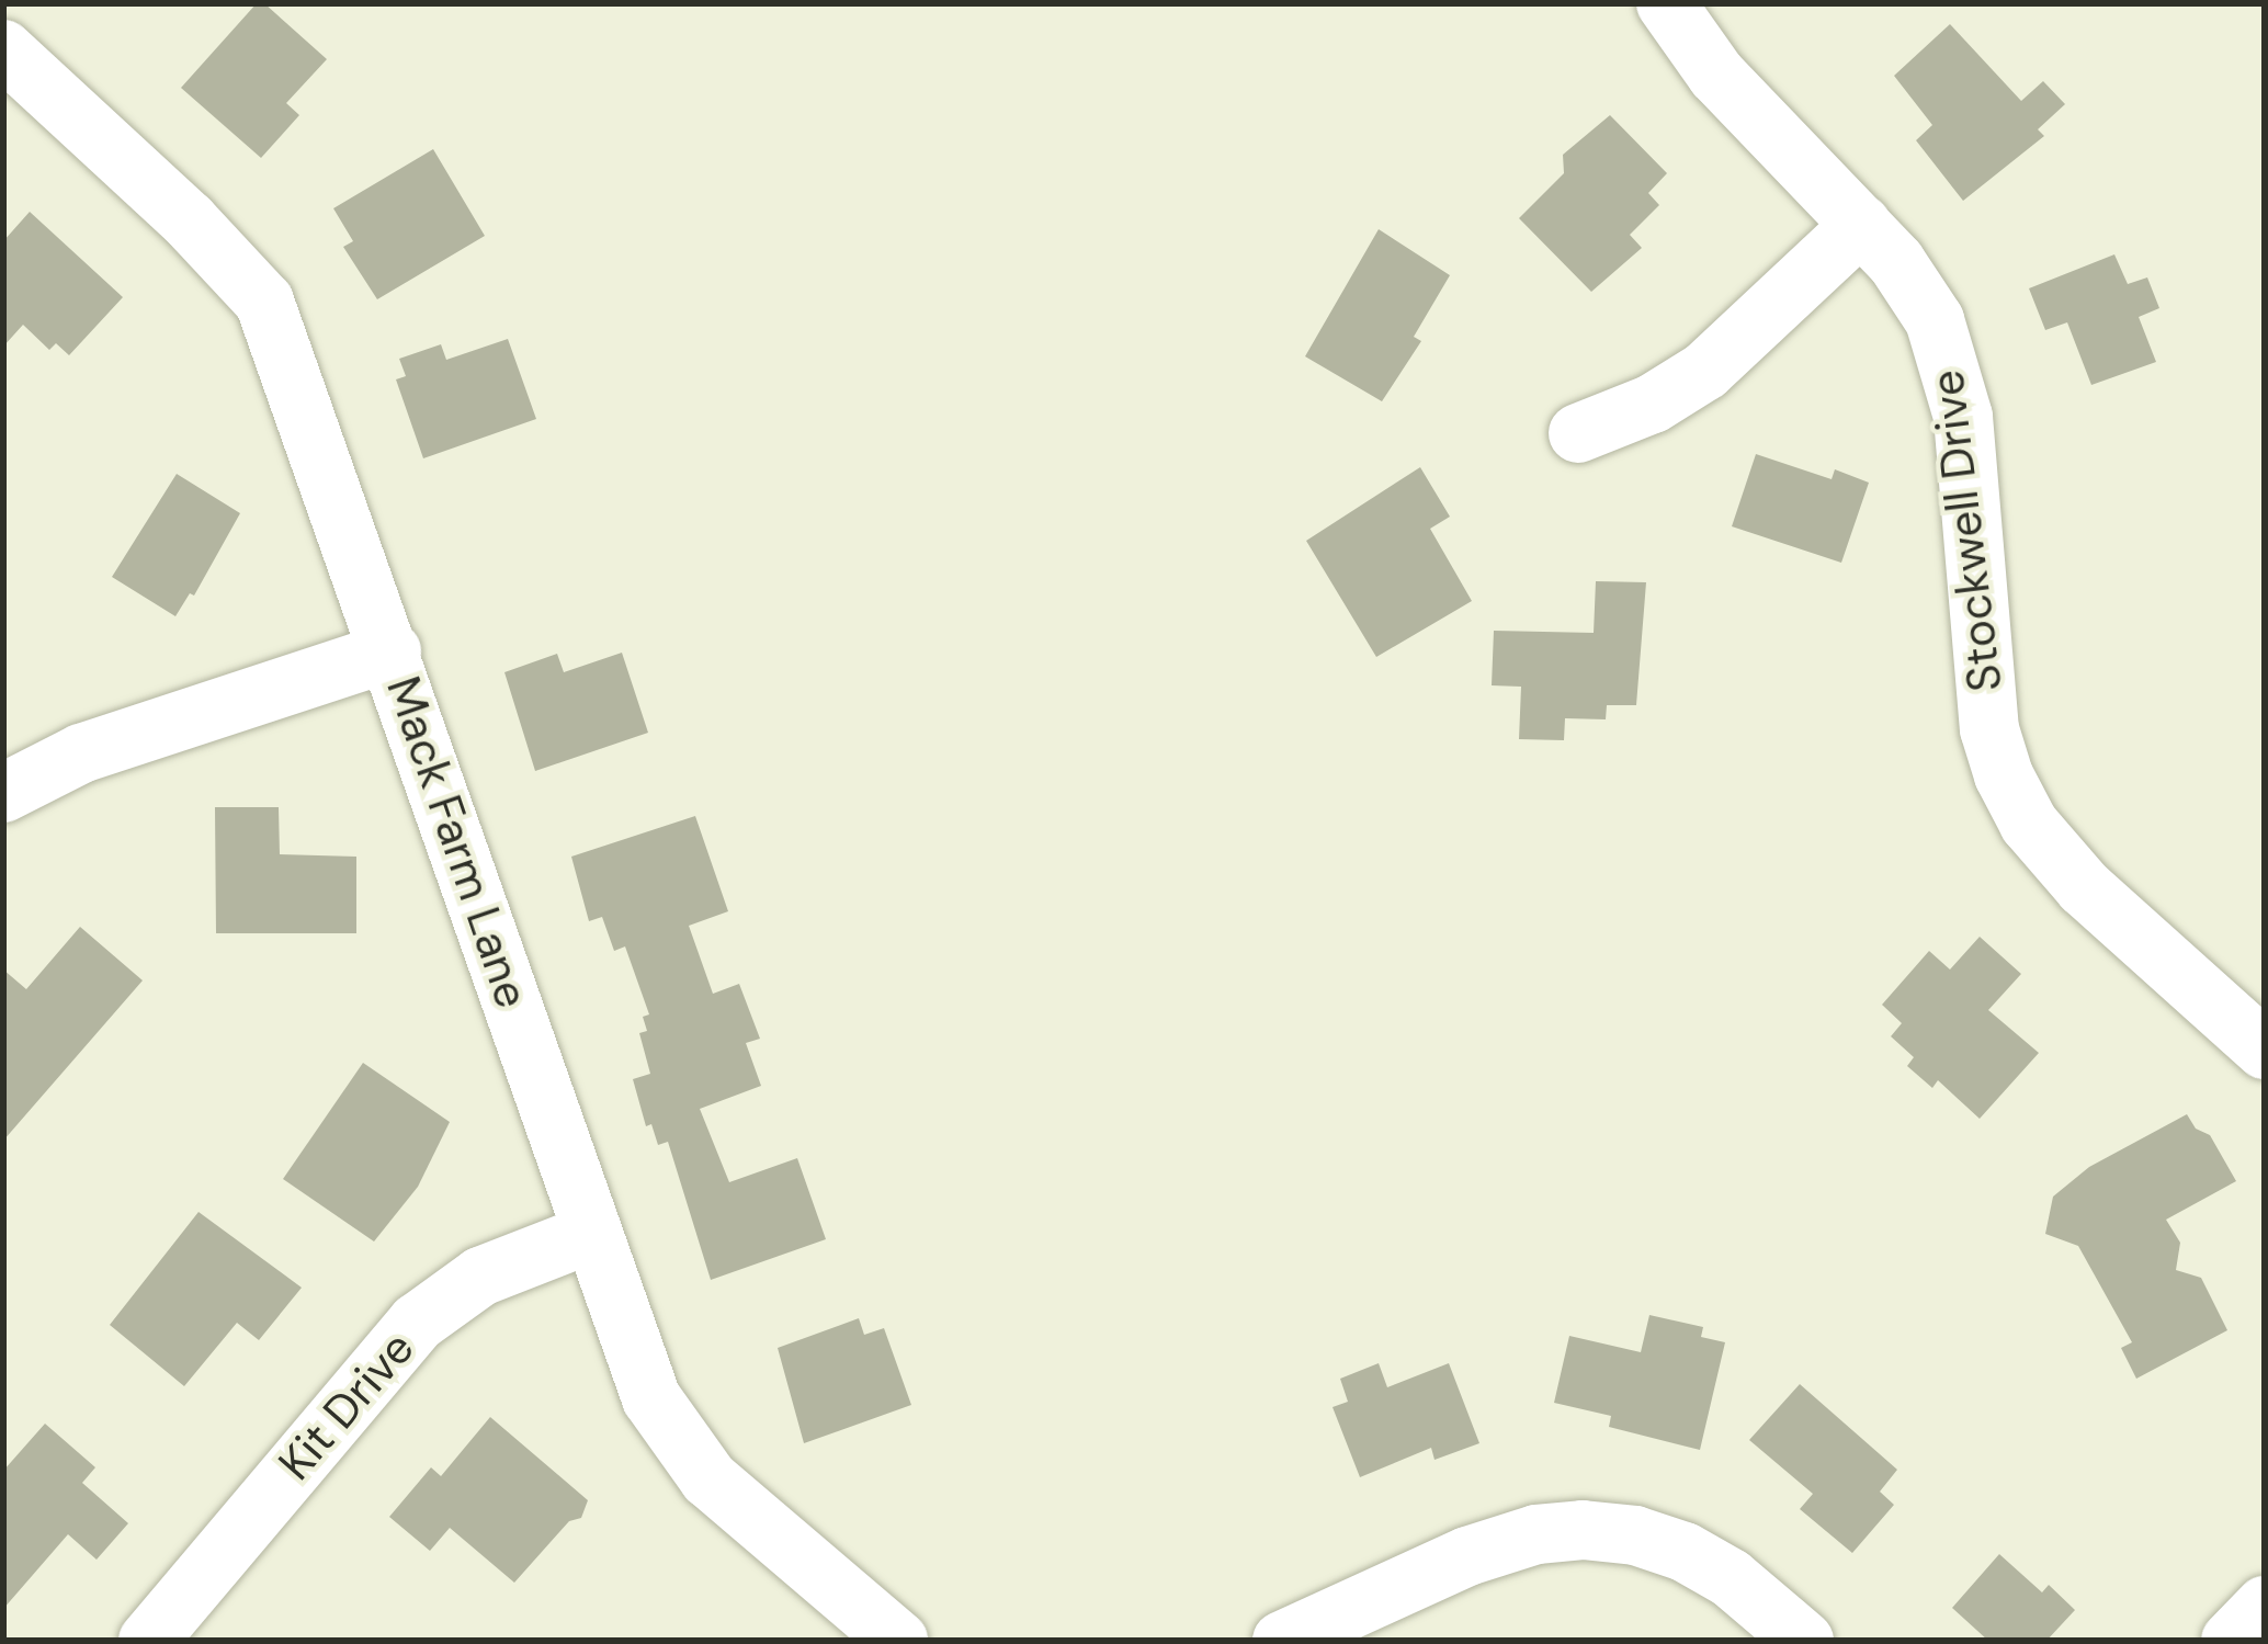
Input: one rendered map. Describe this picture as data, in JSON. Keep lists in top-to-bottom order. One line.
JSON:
{"streets":{"street":["Stockwell Drive","Mack Farm Lane","Kit Drive"]},"crossings":[["Mack Farm Lane","Kit Drive"]]}
